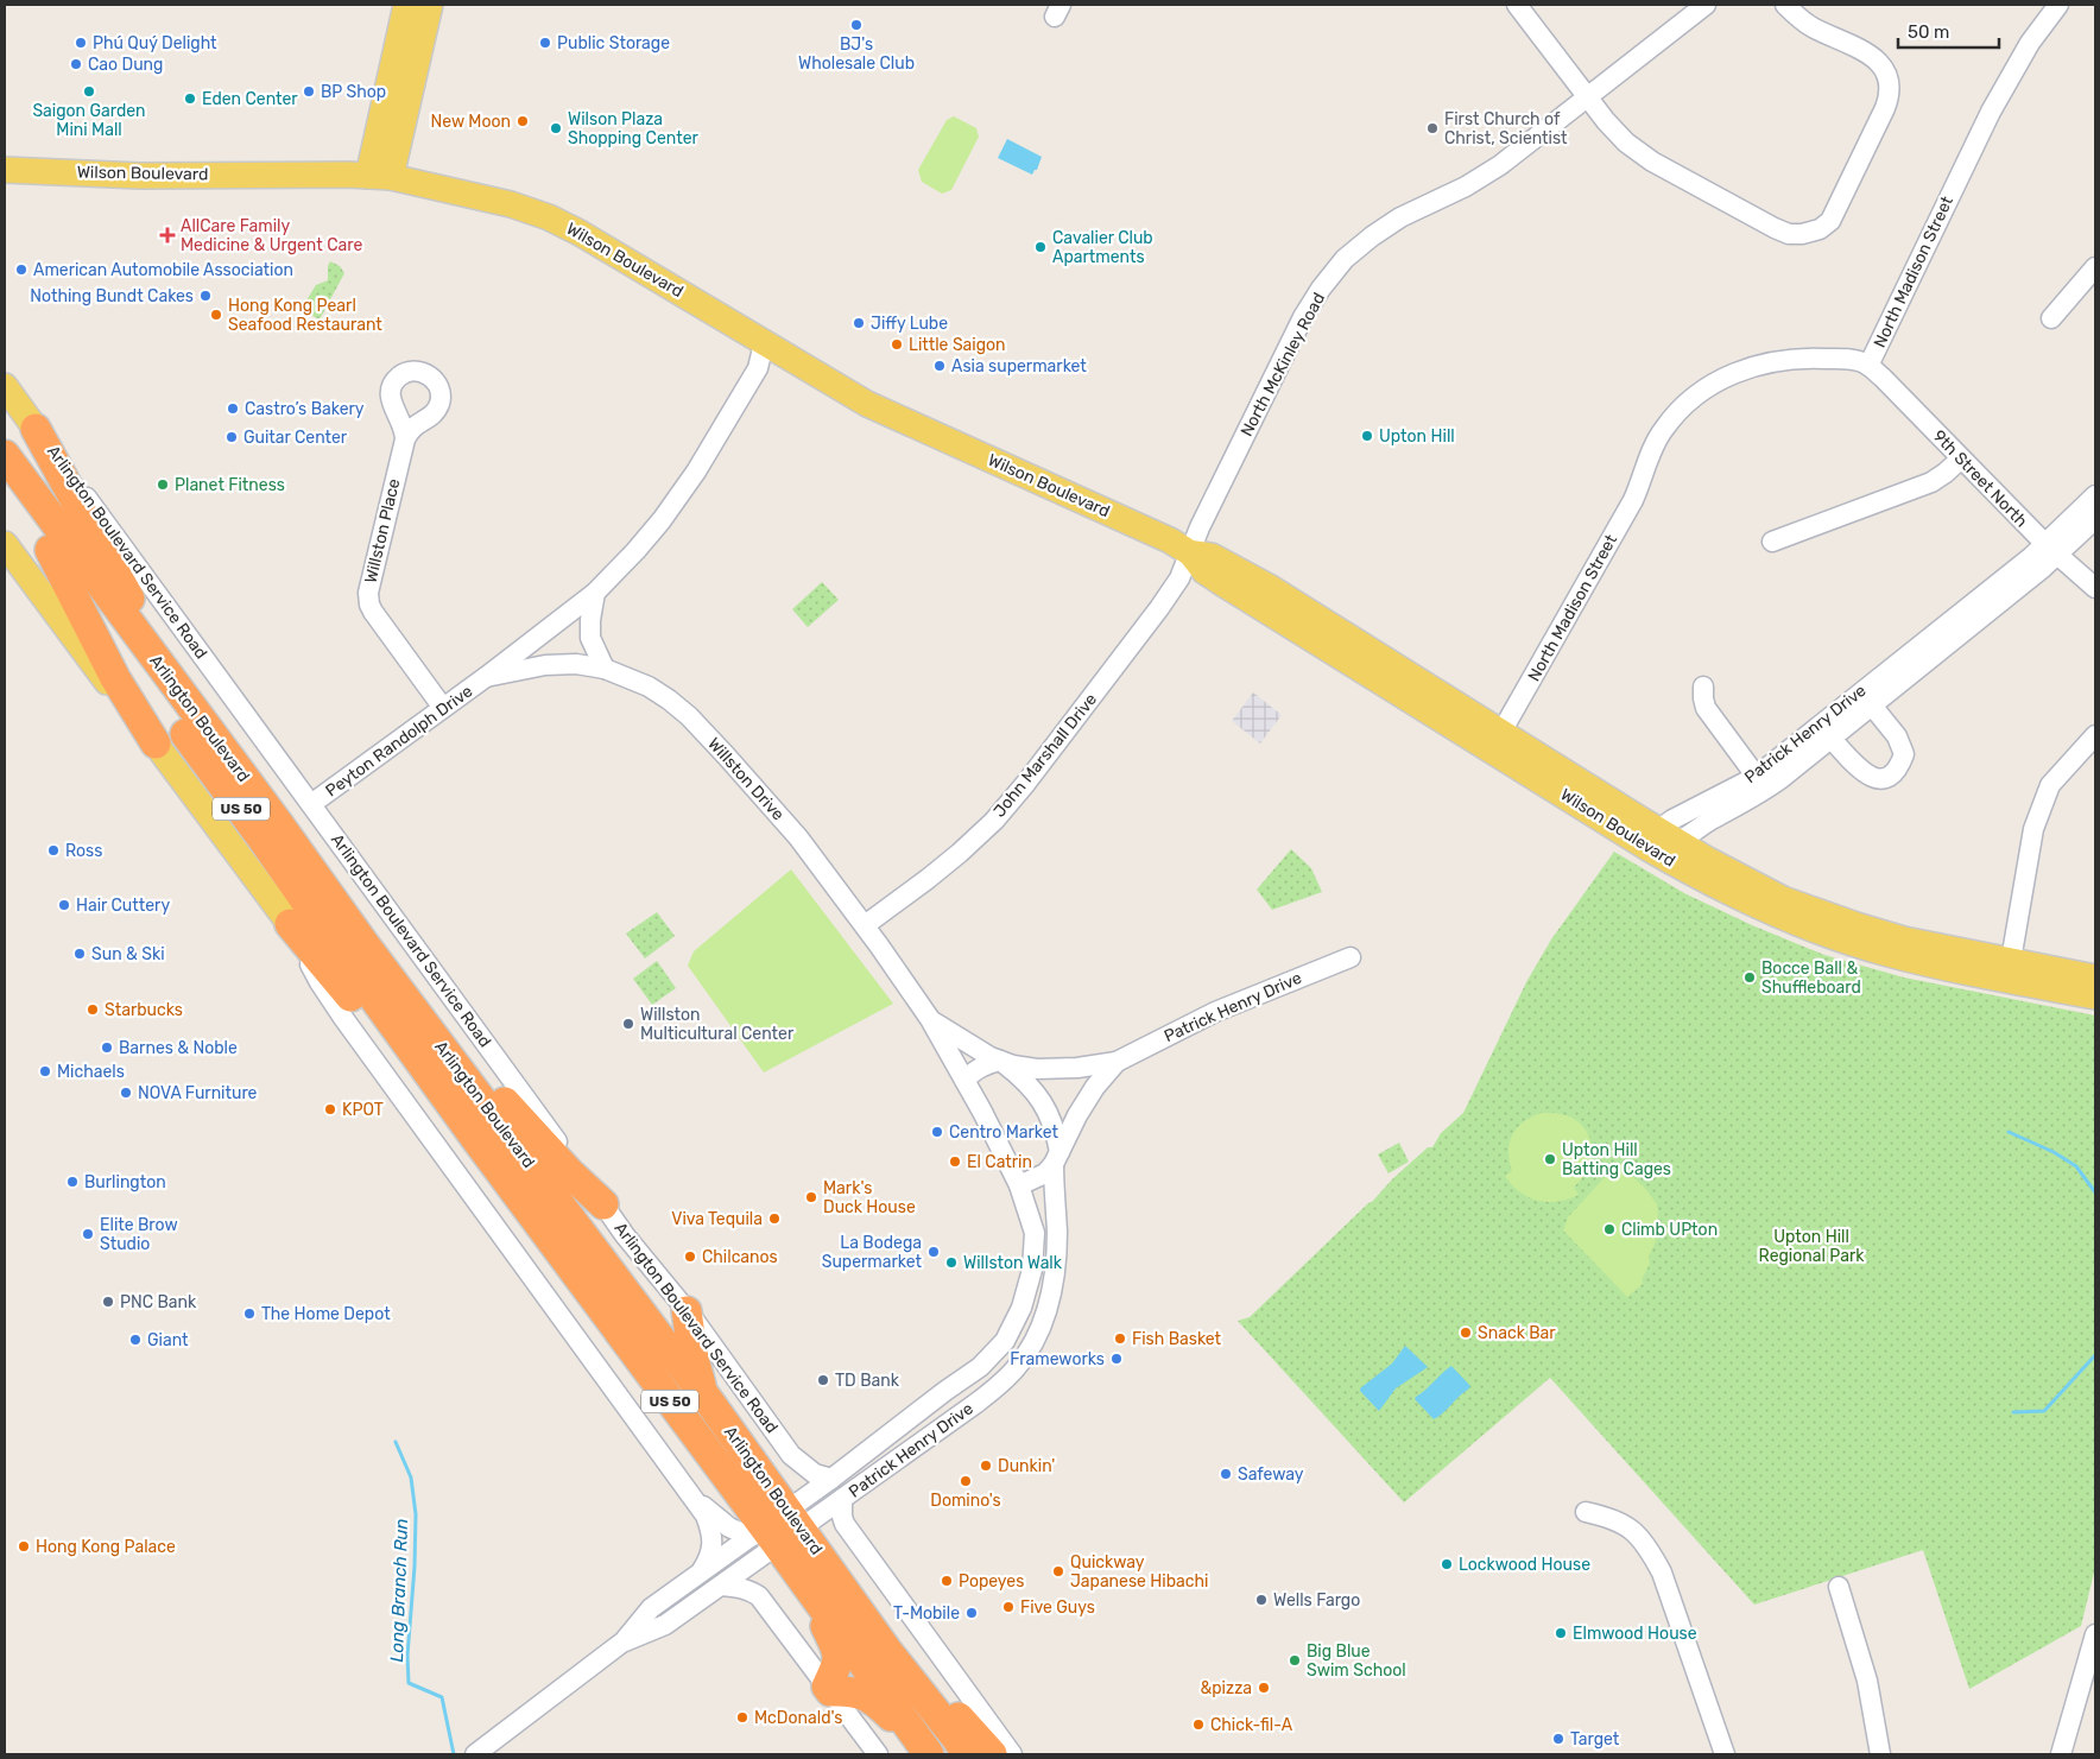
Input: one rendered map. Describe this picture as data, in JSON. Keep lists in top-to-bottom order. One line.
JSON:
{"streets":{"highway":["Arlington Boulevard","US 50"],"main road":["Wilson Boulevard","Arlington Boulevard Service Road"],"street":["North Madison Street","North McKinley Road","9th Street North","Willston Place","Patrick Henry Drive","Peyton Randolph Drive","John Marshall Drive","Willston Drive"]},"crossings":[["Wilson Boulevard","North Madison Street"],["Wilson Boulevard","North McKinley Road"],["Wilson Boulevard","Patrick Henry Drive"],["Wilson Boulevard","John Marshall Drive"],["North Madison Street","9th Street North"],["North McKinley Road","John Marshall Drive"],["9th Street North","Patrick Henry Drive"],["Willston Place","Peyton Randolph Drive"],["Arlington Boulevard Service Road","Patrick Henry Drive"],["Arlington Boulevard Service Road","Peyton Randolph Drive"],["Arlington Boulevard","Patrick Henry Drive"],["Patrick Henry Drive","Willston Drive"],["Peyton Randolph Drive","Willston Drive"],["John Marshall Drive","Willston Drive"]],"water":["Long Branch Run"],"parks":["Upton Hill Regional Park"],"places":{"other":["BJ's Wholesale Club","Phú Quý Delight","Public Storage","Cao Dung","Saigon Garden Mini Mall","BP Shop","Eden Center","New Moon","Wilson Plaza Shopping Center","First Church of Christ, Scientist","Cavalier Club Apartments","American Automobile Association","Nothing Bundt Cakes","Hong Kong Pearl Seafood Restaurant","Jiffy Lube","Little Saigon","Asia supermarket","Castro’s Bakery","Upton Hill","Guitar Center","Planet Fitness","Ross","Hair Cuttery","Sun & Ski","Bocce Ball & Shuffleboard","Starbucks","Willston Multicultural Center","Barnes & Noble","Michaels","NOVA Furniture","KPOT","Centro Market","Upton Hill Batting Cages","El Catrin","Burlington","Mark's Duck House","Viva Tequila","Climb UPton","Elite Brow Studio","La Bodega Supermarket","Chilcanos","Willston Walk","PNC Bank","The Home Depot","Snack Bar","Fish Basket","Giant","Frameworks","TD Bank","Dunkin'","Safeway","Domino's","Hong Kong Palace","Lockwood House","Quickway Japanese Hibachi","Popeyes","Wells Fargo","Five Guys","T-Mobile","Elmwood House","Big Blue Swim School","&pizza","McDonald's","Chick-fil-A","Target"],"health":["AllCare Family Medicine & Urgent Care"]},"scale_bar":"50 m"}
